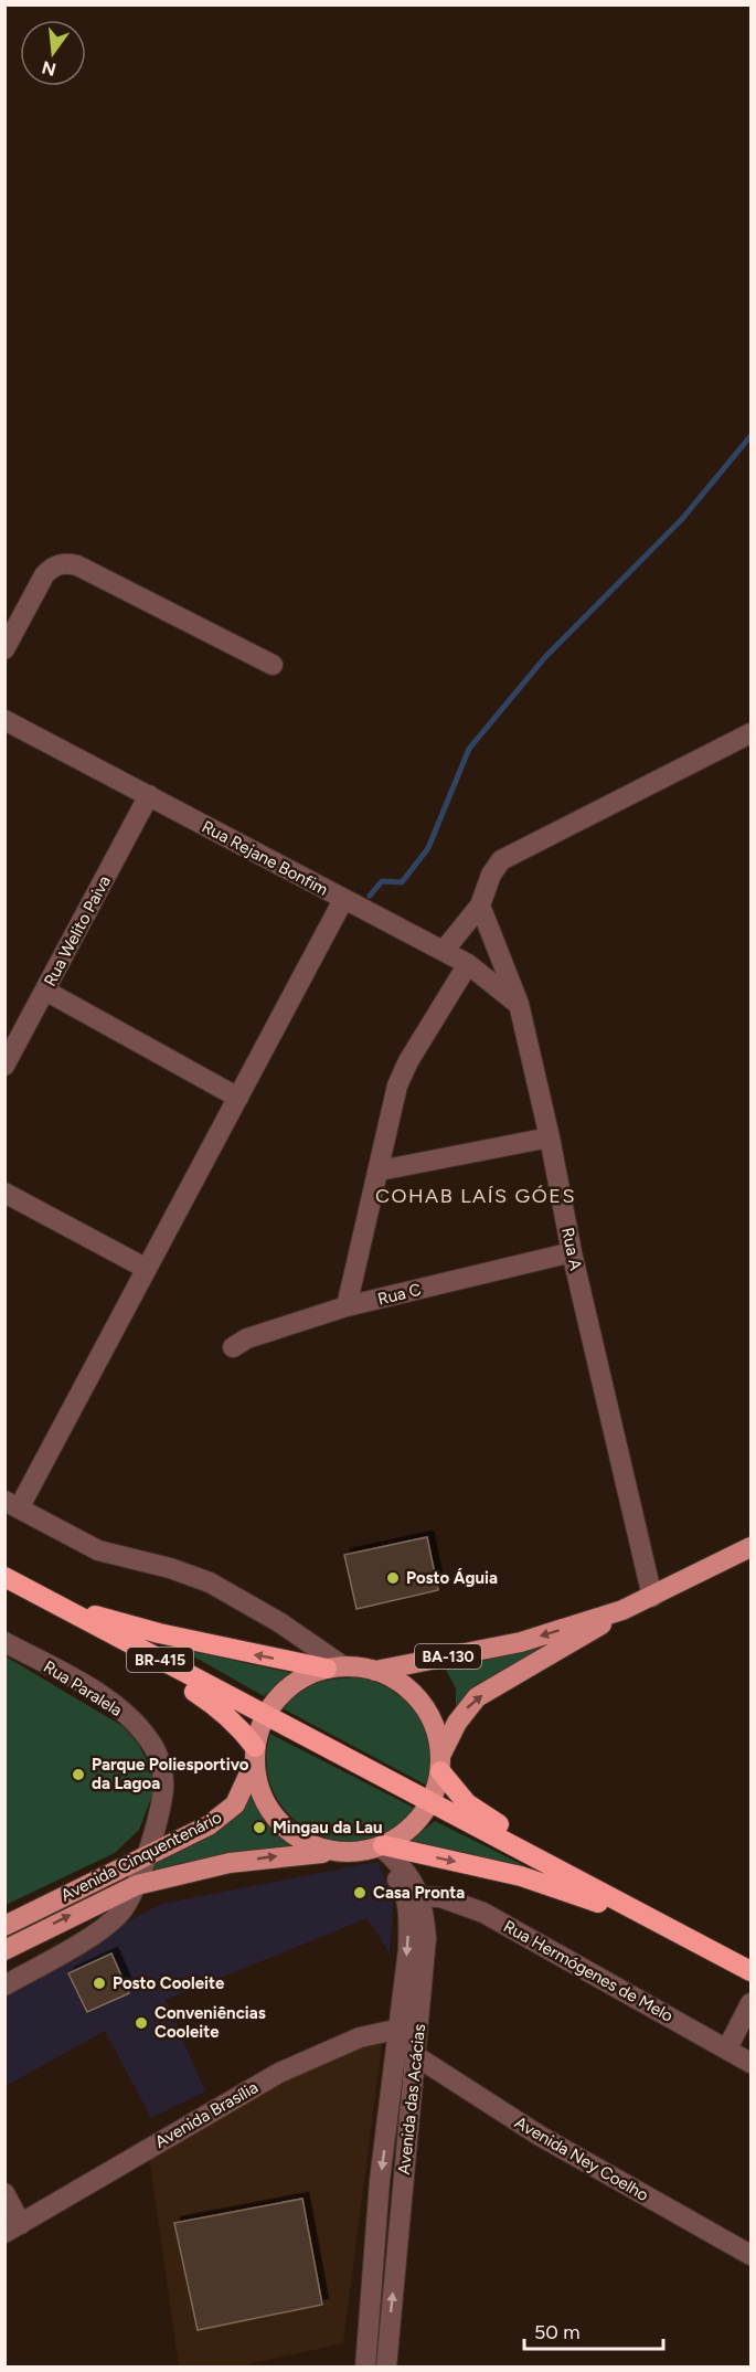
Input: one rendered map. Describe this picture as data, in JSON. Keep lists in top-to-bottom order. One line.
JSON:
{"streets":{"highway":["BR-415"],"main road":["BA-130","Avenida Cinquentenário"],"street":["Rua Rejane Bonfim","Rua Welito Paiva","Rua A","Rua C","Rua Paralela","Rua Hermógenes de Melo","Avenida das Acácias","Avenida Brasília","Avenida Ney Coelho"]},"crossings":[["Rua Rejane Bonfim","Rua Welito Paiva"],["Rua Rejane Bonfim","Rua A"],["Rua A","Rua C"],["Rua A","BA-130"],["BR-415","Avenida Cinquentenário"],["Rua Paralela","Avenida Cinquentenário"],["Avenida Cinquentenário","Avenida das Acácias"],["Rua Hermógenes de Melo","Avenida das Acácias"],["Avenida das Acácias","Avenida Brasília"],["Avenida das Acácias","Avenida Ney Coelho"]],"districts":["COHAB LAÍS GÓES"],"places":["Posto Águia","Parque Poliesportivo da Lagoa","Mingau da Lau","Casa Pronta","Posto Cooleite","Conveniências Cooleite"],"scale_bar":"50 m","north":"bottom"}
